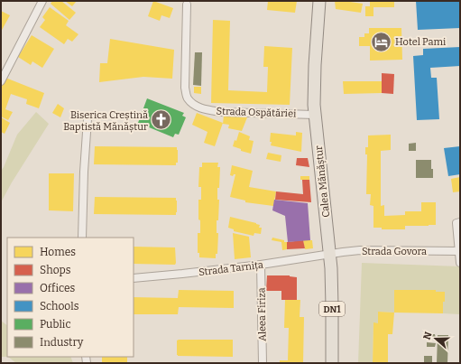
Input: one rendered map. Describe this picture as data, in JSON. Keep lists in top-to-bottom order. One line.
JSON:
{"streets":{"main road":["Calea Mănăștur","DN1"],"street":["Strada Ospătăriei","Strada Govora","Strada Tarnița","Aleea Firiza"]},"crossings":[["Strada Ospătăriei","Calea Mănăștur"],["Calea Mănăștur","Strada Govora"],["Calea Mănăștur","Strada Tarnița"],["Strada Govora","Strada Tarnița"],["Strada Tarnița","Aleea Firiza"]],"places":{"hotel":["Hotel Pami"],"church":["Biserica Creștină Baptistă Mănăștur"]},"legend":["Homes","Shops","Offices","Schools","Public","Industry"],"north":"left"}
